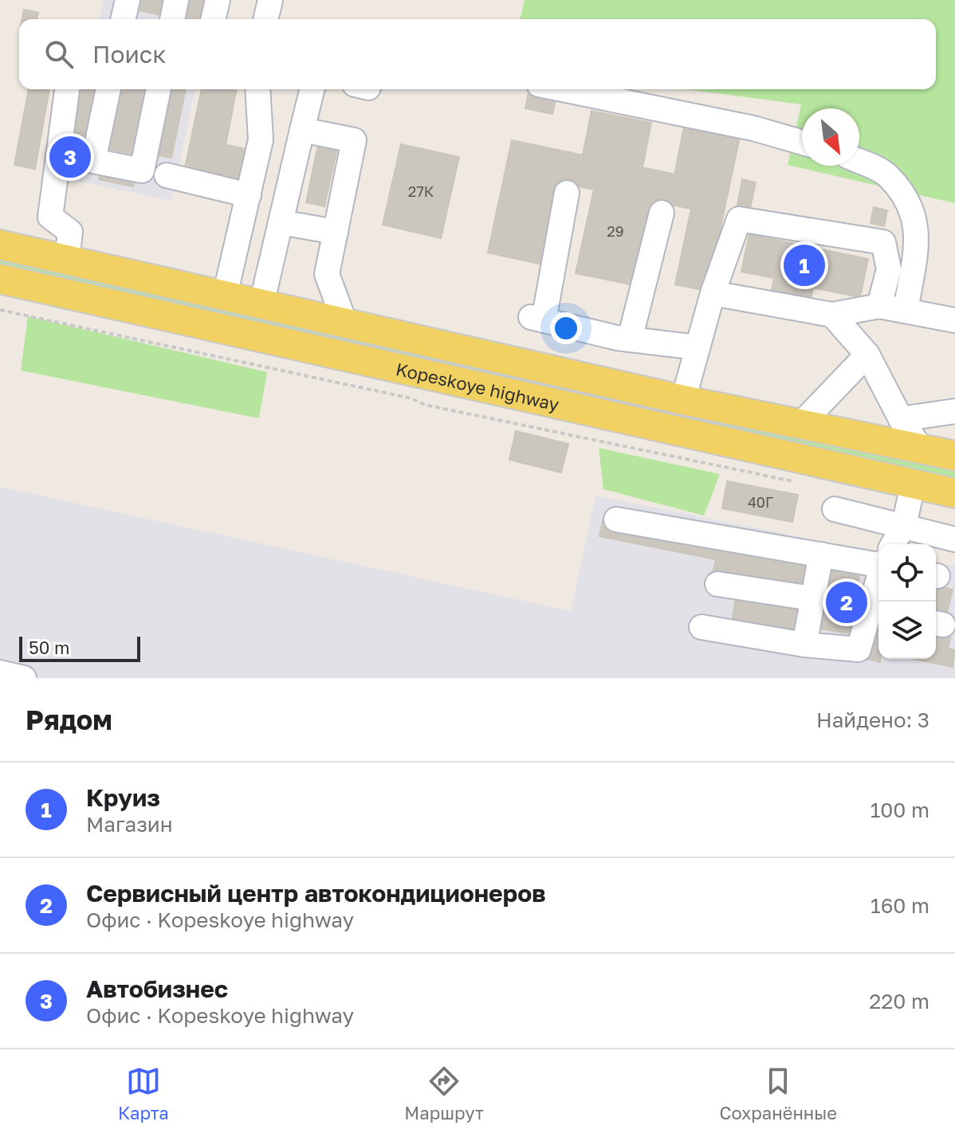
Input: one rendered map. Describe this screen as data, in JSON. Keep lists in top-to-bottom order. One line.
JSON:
{"streets":{"main road":["Kopeskoye highway"]},"house_numbers":["27К","29","40Г"],"scale_bar":"50 m","north":"bottom right","page":{"search":"Поиск","pins":["3","1","2"],"scale":"50 m","heading":["Рядом","Найдено: 3"],"list":[{"mark":"1","name":"Круиз","note":"Магазин","value":"100 m"},{"mark":"2","name":"Сервисный центр автокондиционеров","note":"Офис · Kopeskoye highway","value":"160 m"},{"mark":"3","name":"Автобизнес","note":"Офис · Kopeskoye highway","value":"220 m"}],"nav":["Карта","Маршрут","Сохранённые"]}}
